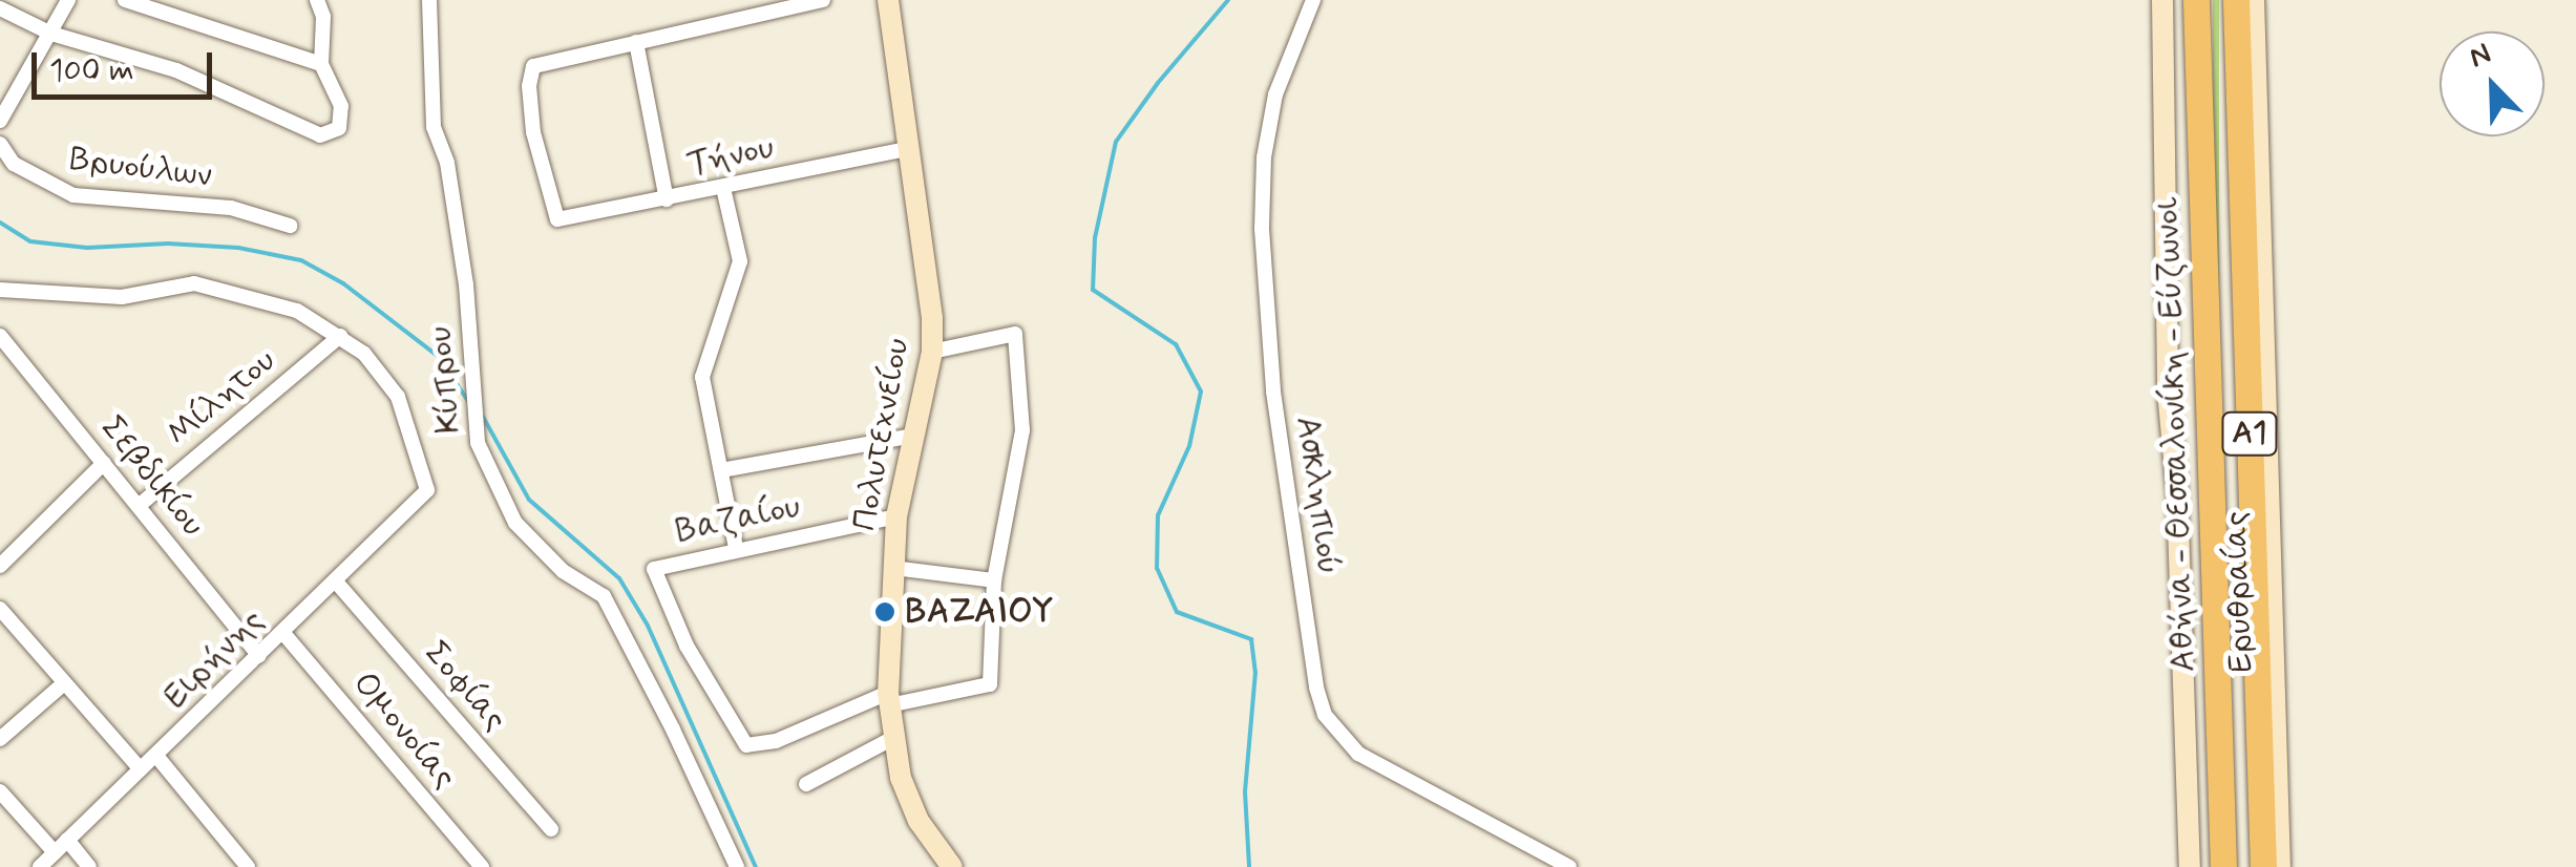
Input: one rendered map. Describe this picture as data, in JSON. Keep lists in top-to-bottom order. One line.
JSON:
{"streets":{"highway":["Α1","Αθήνα - Θεσσαλονίκη - Εύζωνοι"],"main road":["Πολυτεχνείου","Ερυθραίας"],"street":["Τήνου","Βρυούλων","Κύπρου","Μίλητου","Σεβδικίου","Ασκληπιού","Βαζαίου","Ειρήνης","Σοφίας","Ομονοίας"]},"crossings":[["Τήνου","Πολυτεχνείου"],["Μίλητου","Σεβδικίου"],["Μίλητου","Ειρήνης"],["Πολυτεχνείου","Βαζαίου"],["Σεβδικίου","Ειρήνης"],["Ειρήνης","Σοφίας"],["Ειρήνης","Ομονοίας"]],"places":["ΒΑΖΑΙΟΥ"],"scale_bar":"100 m","north":"top left"}
